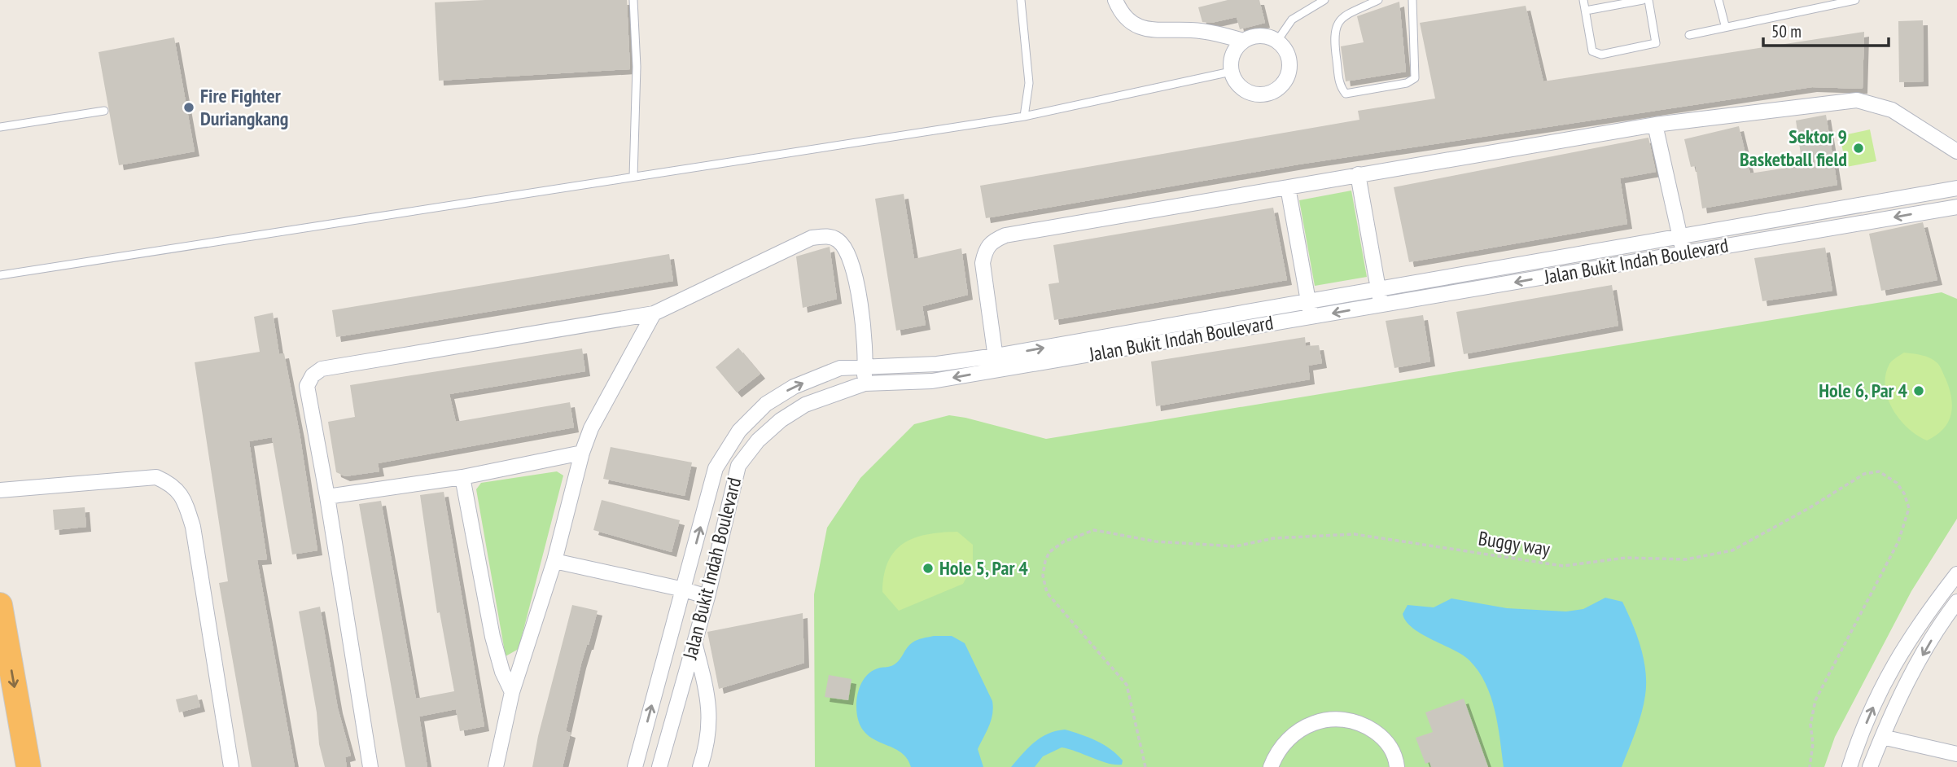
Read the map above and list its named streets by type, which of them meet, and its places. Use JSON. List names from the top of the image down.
{
  "streets": {
    "street": ["Jalan Bukit Indah Boulevard"],
    "path": ["Buggy way"]
  },
  "places": [
    "Fire Fighter Duriangkang",
    "Sektor 9 Basketball field",
    "Hole 6, Par 4",
    "Hole 5, Par 4"
  ],
  "scale_bar": "50 m"
}
